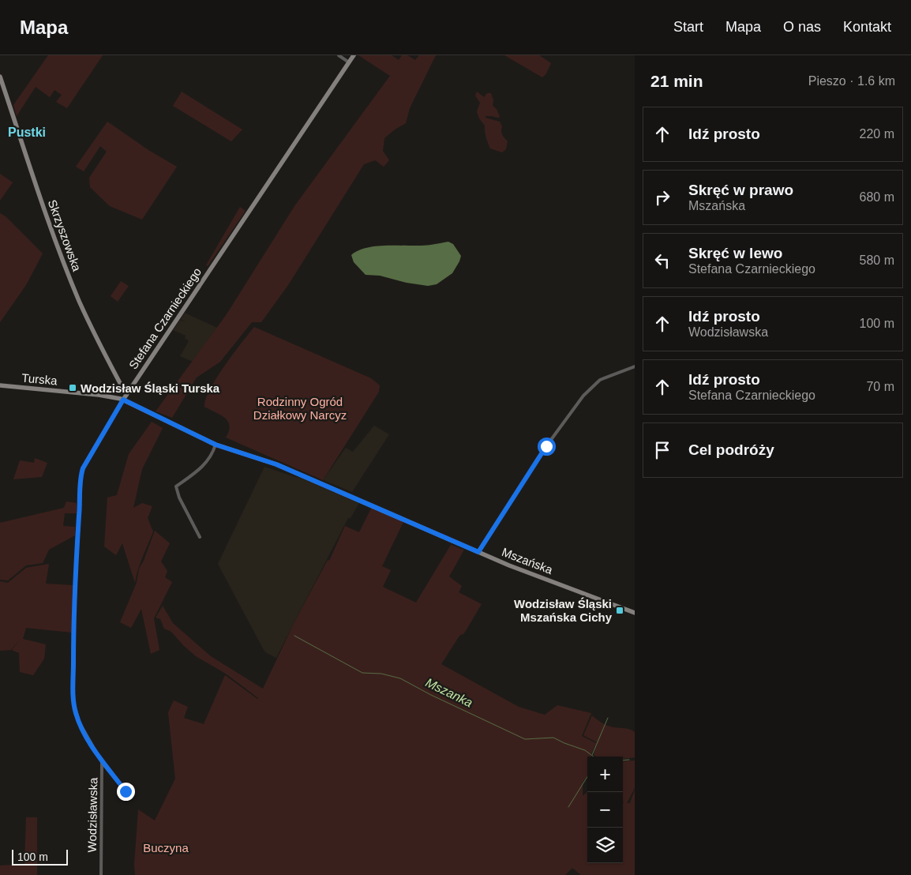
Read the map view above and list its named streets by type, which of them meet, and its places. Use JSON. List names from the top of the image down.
{
  "streets": {
    "street": [
      "Skrzyszowska",
      "Stefana Czarnieckiego",
      "Turska",
      "Mszańska",
      "Wodzisławska"
    ]
  },
  "crossings": [
    ["Skrzyszowska", "Stefana Czarnieckiego"],
    ["Stefana Czarnieckiego", "Turska"],
    ["Stefana Czarnieckiego", "Wodzisławska"],
    ["Turska", "Mszańska"]
  ],
  "districts": ["Pustki"],
  "water": ["Mszanka"],
  "parks": ["Rodzinny Ogród Działkowy Narcyz", "Buczyna"],
  "places": {
    "transit": ["Wodzisław Śląski Turska", "Wodzisław Śląski Mszańska Cichy"]
  },
  "scale_bar": "100 m",
  "page": {
    "header": "Mapa",
    "nav": [
      "Start",
      "Mapa",
      "O nas",
      "Kontakt"
    ],
    "heading": ["21 min", "Pieszo · 1.6 km"],
    "list": [
      ["Idź prosto", "220 m"],
      ["Skręć w prawo", "Mszańska", "680 m"],
      ["Skręć w lewo", "Stefana Czarnieckiego", "580 m"],
      ["Idź prosto", "Wodzisławska", "100 m"],
      ["Idź prosto", "Stefana Czarnieckiego", "70 m"],
      "Cel podróży"
    ],
    "map_buttons": ["+", "−"],
    "scale": "100 m"
  }
}
